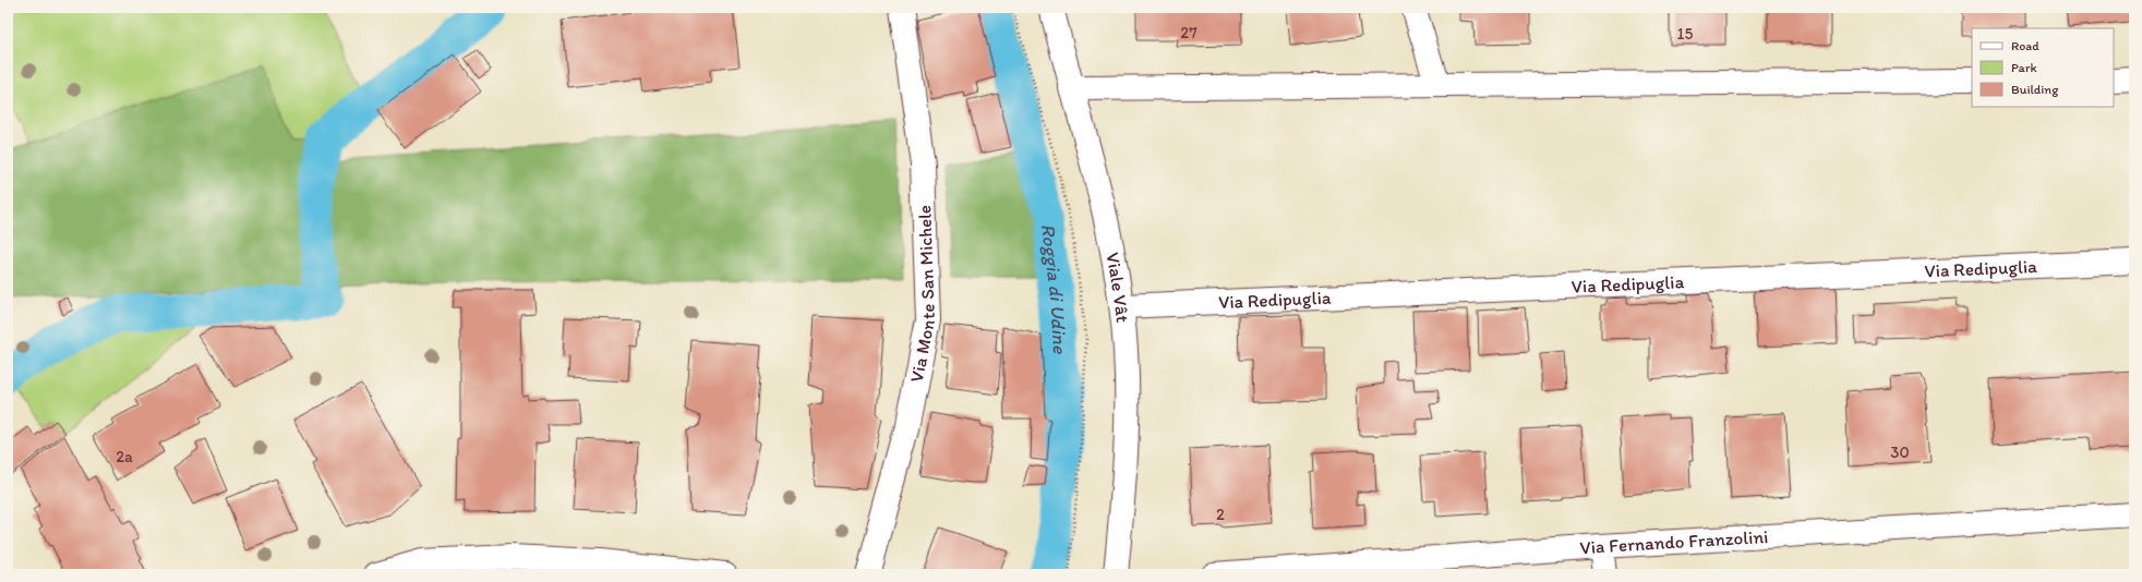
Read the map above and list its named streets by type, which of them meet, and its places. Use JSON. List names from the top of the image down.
{
  "streets": {
    "street": [
      "Via Redipuglia",
      "Viale Vât",
      "Via Monte San Michele",
      "Via Fernando Franzolini"
    ]
  },
  "crossings": [
    ["Via Redipuglia", "Viale Vât"]
  ],
  "water": ["Roggia di Udine"],
  "house_numbers": [
    "27",
    "15",
    "30",
    "2a",
    "2"
  ],
  "legend": ["Road", "Park", "Building"]
}
